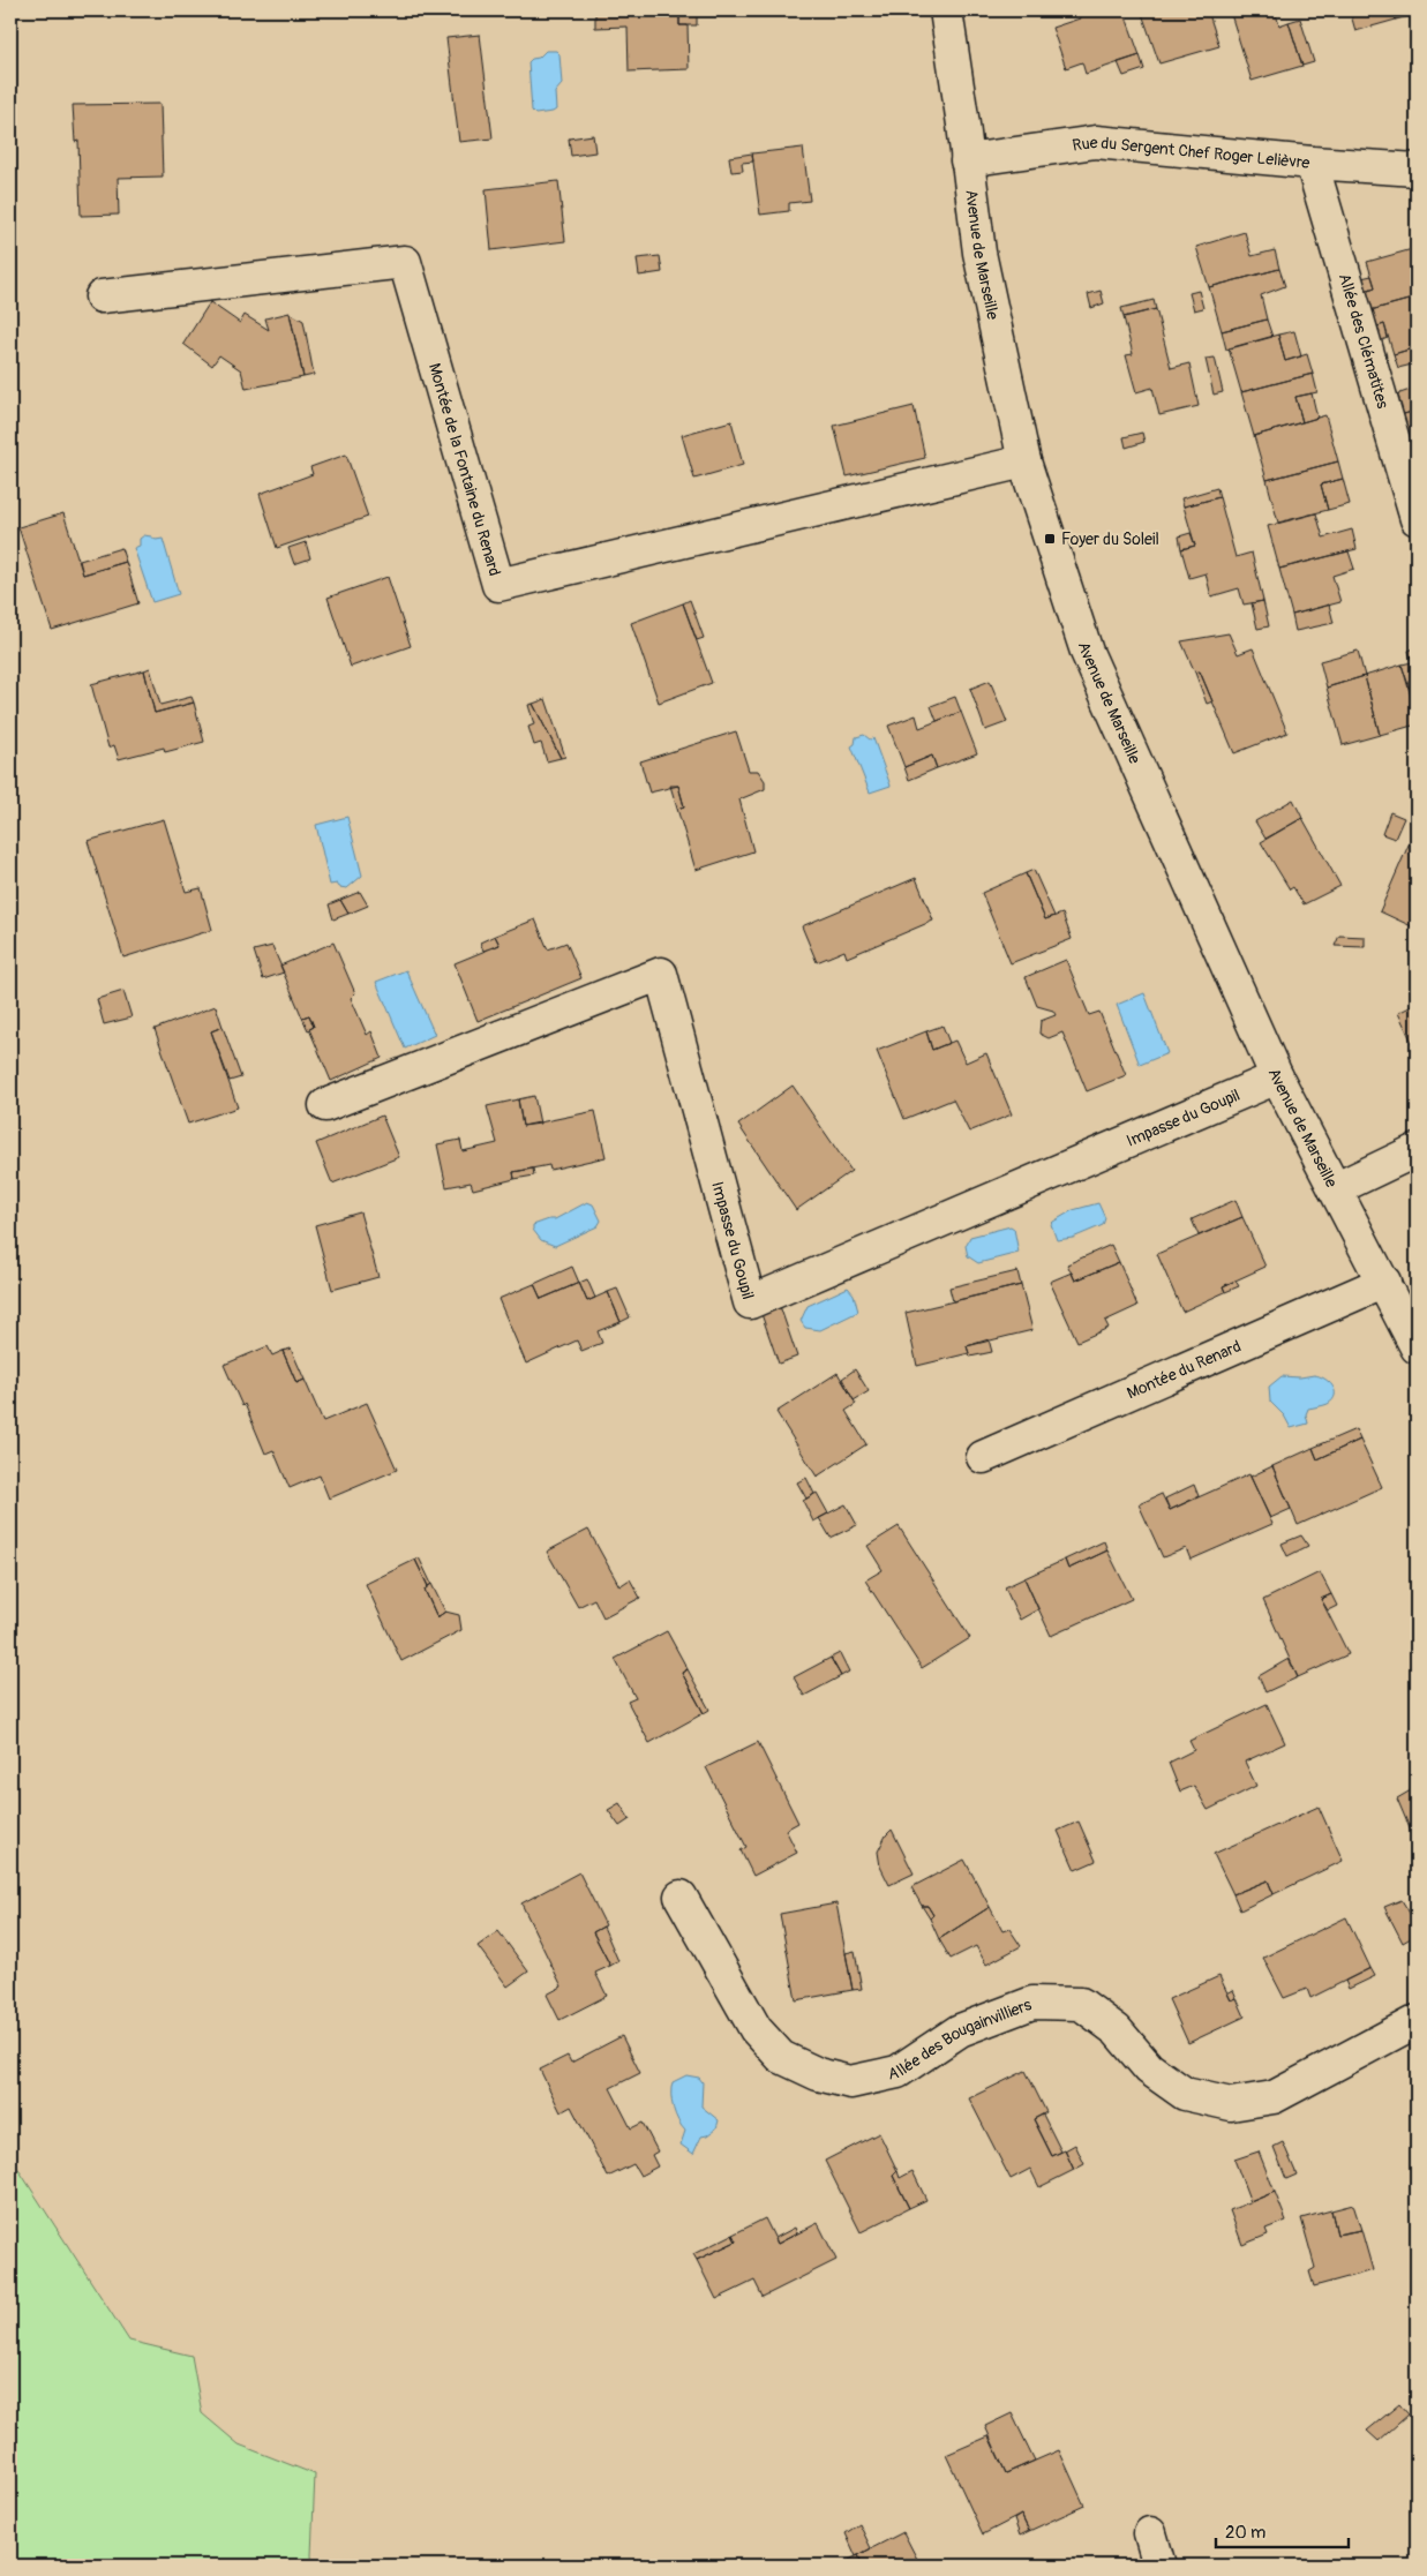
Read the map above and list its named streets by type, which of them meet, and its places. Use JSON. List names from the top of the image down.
{
  "streets": {
    "street": [
      "Rue du Sergent Chef Roger Lelièvre",
      "Avenue de Marseille",
      "Allée des Clématites",
      "Montée de la Fontaine du Renard",
      "Impasse du Goupil",
      "Montée du Renard",
      "Allée des Bougainvilliers"
    ]
  },
  "crossings": [
    ["Rue du Sergent Chef Roger Lelièvre", "Avenue de Marseille"],
    ["Rue du Sergent Chef Roger Lelièvre", "Allée des Clématites"],
    ["Avenue de Marseille", "Montée de la Fontaine du Renard"],
    ["Avenue de Marseille", "Impasse du Goupil"],
    ["Avenue de Marseille", "Montée du Renard"]
  ],
  "places": {
    "transit": ["Foyer du Soleil"]
  },
  "scale_bar": "20 m"
}
